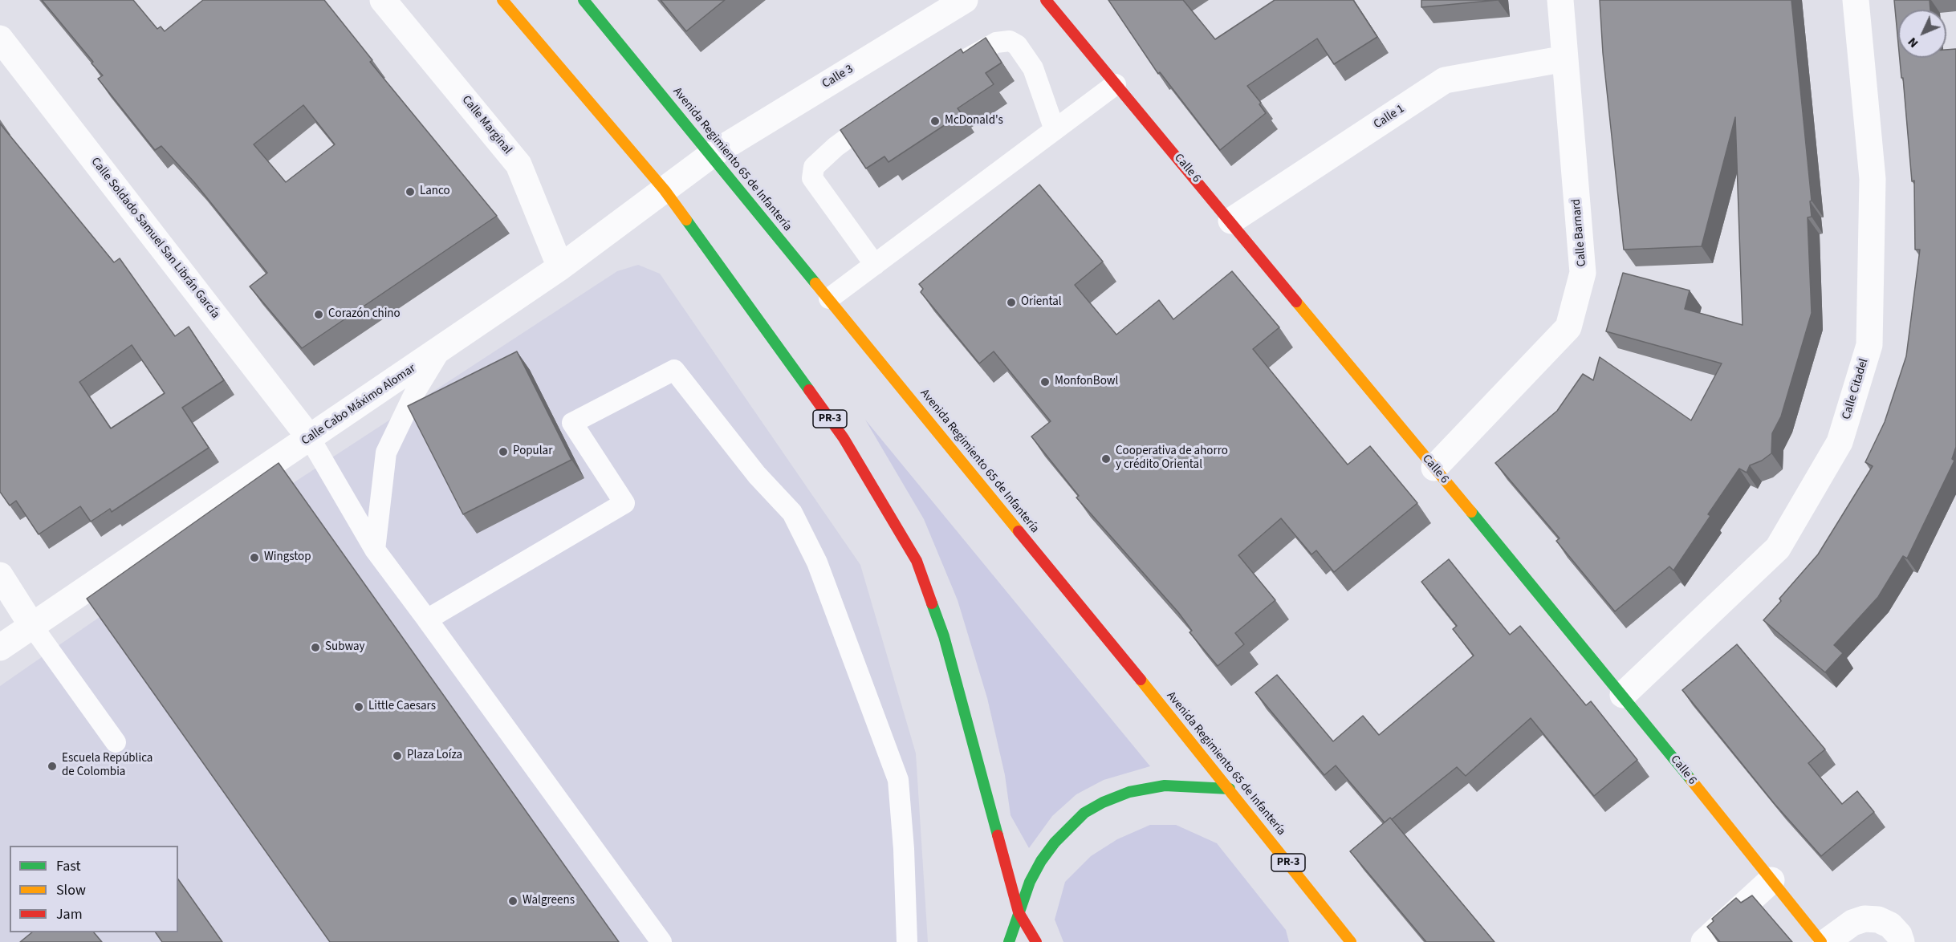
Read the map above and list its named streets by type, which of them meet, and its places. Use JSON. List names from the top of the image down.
{
  "streets": {
    "main road": ["Avenida Regimiento 65 de Infantería", "Calle 6", "PR-3"],
    "street": [
      "Calle 3",
      "Calle 1",
      "Calle Marginal",
      "Calle Barnard",
      "Calle Soldado Samuel San Librán García",
      "Calle Citadel",
      "Calle Cabo Máximo Alomar"
    ]
  },
  "crossings": [
    ["Calle 3", "Avenida Regimiento 65 de Infantería"],
    ["Calle 3", "Calle Cabo Máximo Alomar"],
    ["Calle 1", "Calle 6"],
    ["Calle 1", "Calle Barnard"],
    ["Calle Marginal", "Calle Cabo Máximo Alomar"],
    ["Avenida Regimiento 65 de Infantería", "Calle Cabo Máximo Alomar"],
    ["Calle 6", "Calle Barnard"],
    ["Calle 6", "Calle Citadel"],
    ["Calle Soldado Samuel San Librán García", "Calle Cabo Máximo Alomar"],
    ["Calle Cabo Máximo Alomar", "PR-3"]
  ],
  "places": [
    "McDonald's",
    "Lanco",
    "Oriental",
    "Corazón chino",
    "MonfonBowl",
    "Popular",
    "Cooperativa de ahorro y crédito Oriental",
    "Wingstop",
    "Subway",
    "Little Caesars",
    "Plaza Loíza",
    "Escuela República de Colombia",
    "Walgreens"
  ],
  "legend": ["Fast", "Slow", "Jam"],
  "north": "bottom left"
}
